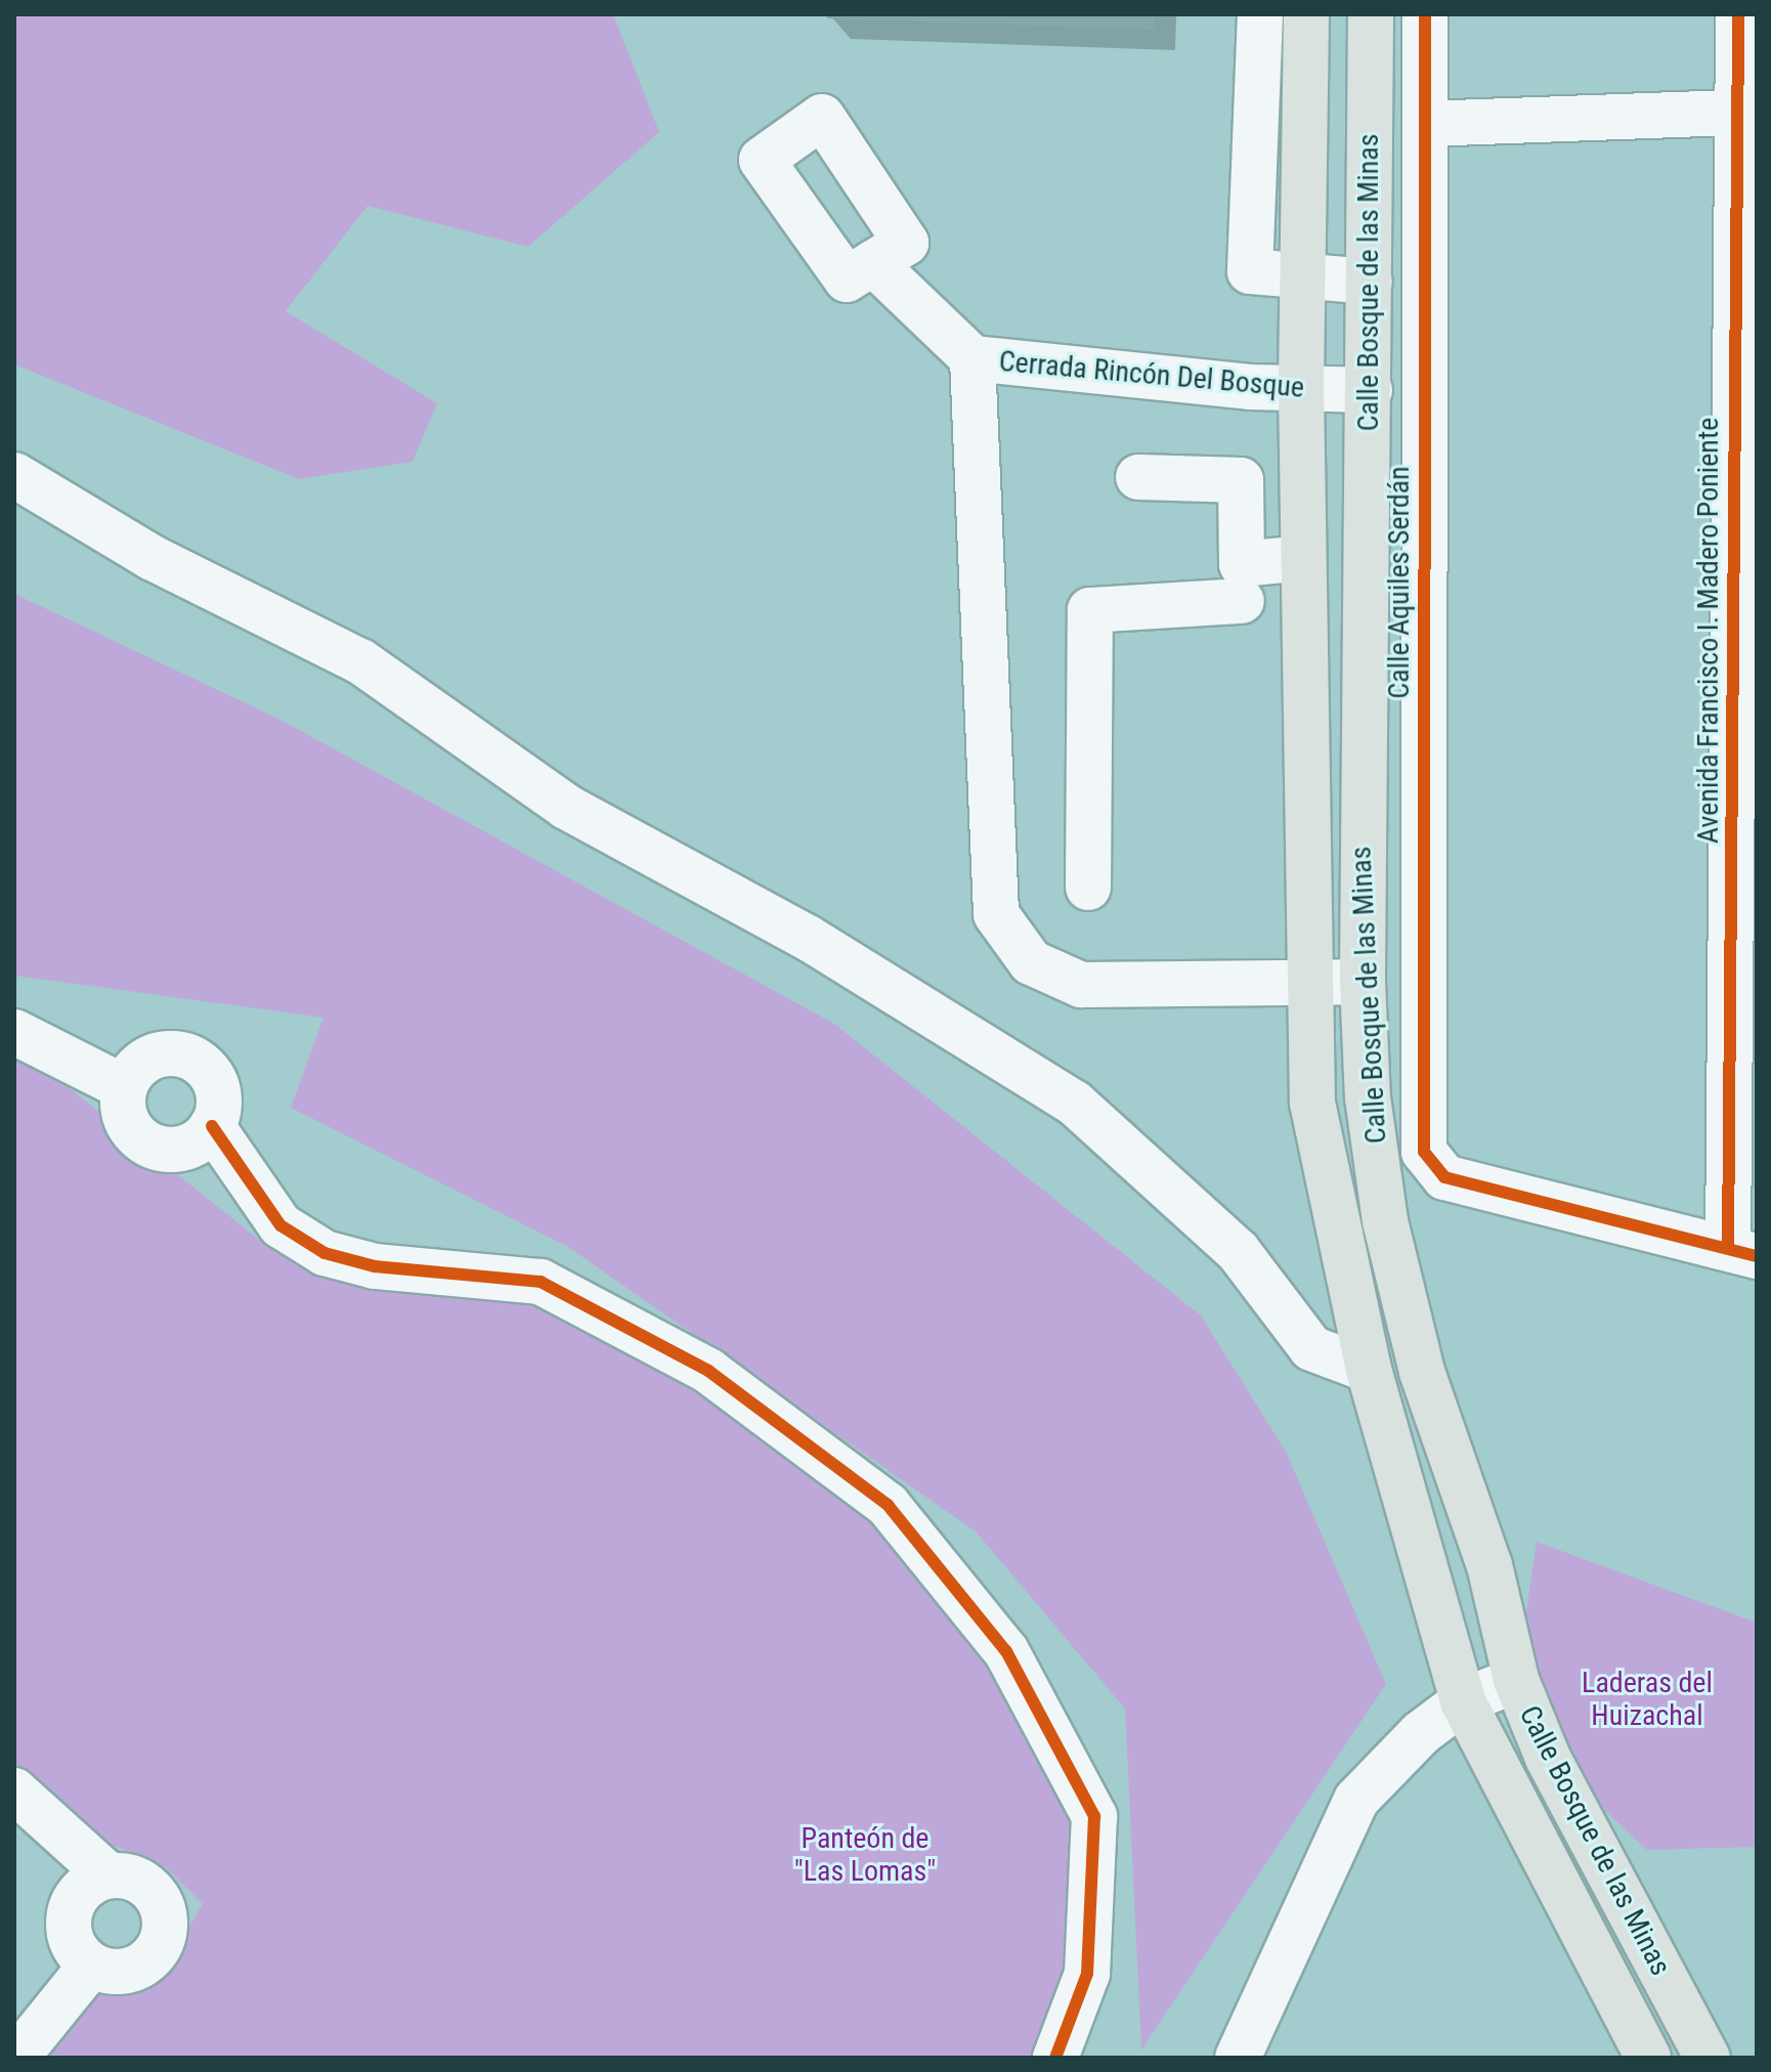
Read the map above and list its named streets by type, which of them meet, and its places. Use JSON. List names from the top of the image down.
{
  "streets": {
    "main road": ["Calle Bosque de las Minas"],
    "street": ["Cerrada Rincón Del Bosque", "Calle Aquiles Serdán", "Avenida Francisco I. Madero Poniente"]
  },
  "crossings": [
    ["Calle Bosque de las Minas", "Cerrada Rincón Del Bosque"],
    ["Calle Aquiles Serdán", "Avenida Francisco I. Madero Poniente"]
  ],
  "parks": ["Laderas del Huizachal", "Panteón de \"Las Lomas\""]
}
